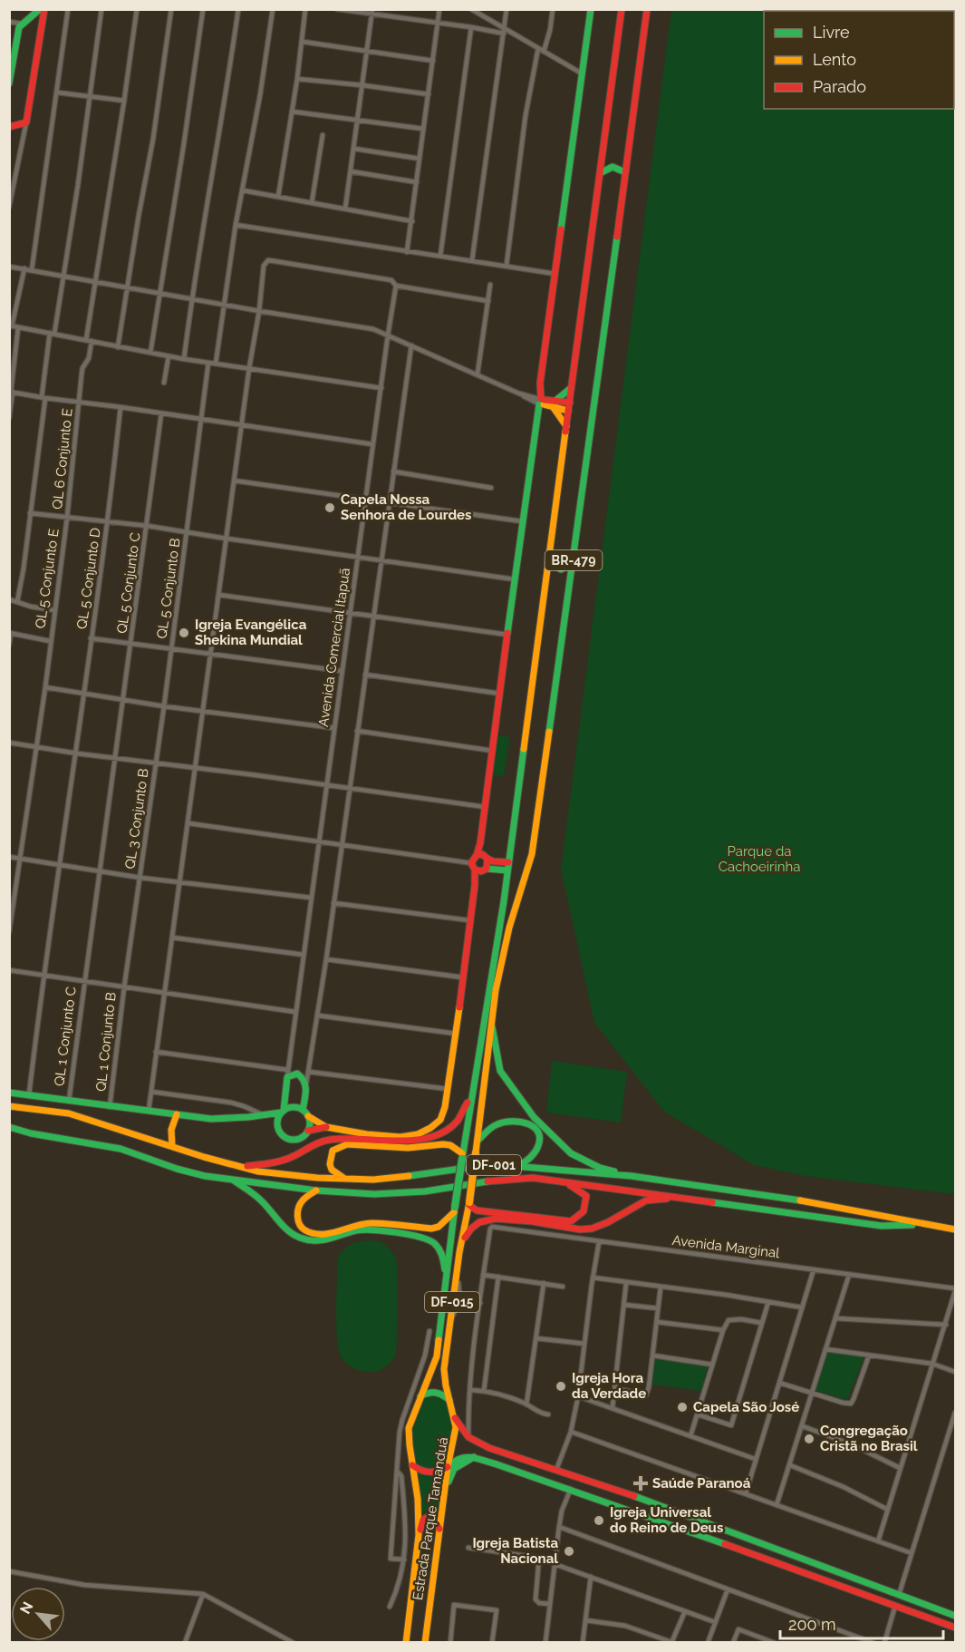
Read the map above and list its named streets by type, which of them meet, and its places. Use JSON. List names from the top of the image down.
{
  "streets": {
    "main road": [
      "BR-479",
      "DF-001",
      "DF-015",
      "Estrada Parque Tamanduá"
    ],
    "street": [
      "QL 6 Conjunto E",
      "QL 5 Conjunto E",
      "QL 5 Conjunto D",
      "QL 5 Conjunto C",
      "QL 5 Conjunto B",
      "Avenida Comercial Itapuã",
      "QL 3 Conjunto B",
      "QL 1 Conjunto C",
      "QL 1 Conjunto B",
      "Avenida Marginal"
    ]
  },
  "crossings": [
    ["QL 6 Conjunto E", "QL 5 Conjunto E"],
    ["BR-479", "Estrada Parque Tamanduá"],
    ["QL 5 Conjunto D", "QL 1 Conjunto C"],
    ["QL 5 Conjunto C", "QL 1 Conjunto C"],
    ["QL 5 Conjunto C", "QL 1 Conjunto B"],
    ["QL 5 Conjunto B", "QL 3 Conjunto B"],
    ["QL 3 Conjunto B", "QL 1 Conjunto B"],
    ["QL 1 Conjunto C", "QL 1 Conjunto B"]
  ],
  "parks": ["Parque da Cachoeirinha"],
  "places": {
    "other": [
      "Capela Nossa Senhora de Lourdes",
      "Igreja Evangélica Shekina Mundial",
      "Igreja Hora da Verdade",
      "Capela São José",
      "Congregação Cristã no Brasil",
      "Igreja Universal do Reino de Deus",
      "Igreja Batista Nacional"
    ],
    "health": ["Saúde Paranoá"]
  },
  "legend": ["Livre", "Lento", "Parado"],
  "scale_bar": "200 m",
  "north": "top left"
}
